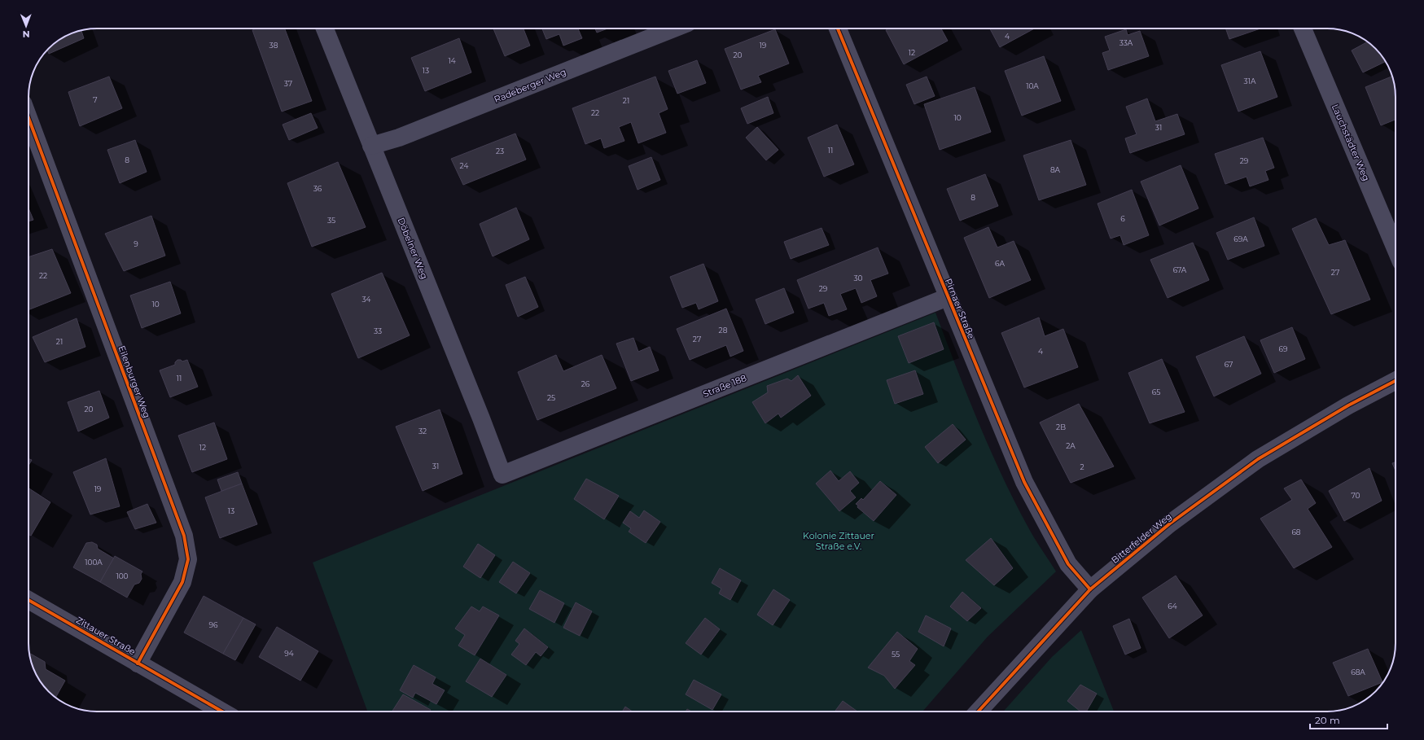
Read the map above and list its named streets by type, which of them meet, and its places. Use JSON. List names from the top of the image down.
{
  "streets": {
    "street": [
      "Radeberger Weg",
      "Lauchstädter Weg",
      "Döbelner Weg",
      "Pirnaer Straße",
      "Eilenburger Weg",
      "Straße 188",
      "Bitterfelder Weg",
      "Zittauer Straße"
    ]
  },
  "crossings": [
    ["Radeberger Weg", "Döbelner Weg"],
    ["Döbelner Weg", "Straße 188"],
    ["Pirnaer Straße", "Straße 188"],
    ["Pirnaer Straße", "Bitterfelder Weg"],
    ["Eilenburger Weg", "Zittauer Straße"]
  ],
  "parks": ["Kolonie Zittauer Straße e.V."],
  "house_numbers": [
    "4",
    "33A",
    "38",
    "19",
    "12",
    "20",
    "14",
    "13",
    "31A",
    "37",
    "10A",
    "7",
    "21",
    "22",
    "10",
    "31",
    "11",
    "23",
    "8",
    "29",
    "24",
    "8A",
    "36",
    "8",
    "6",
    "35",
    "69A",
    "9",
    "6A",
    "67A",
    "27",
    "22",
    "30",
    "29",
    "34",
    "10",
    "28",
    "33",
    "27",
    "21",
    "69",
    "4",
    "67",
    "11",
    "26",
    "65",
    "25",
    "20",
    "2B",
    "32",
    "2A",
    "12",
    "31",
    "2",
    "19",
    "70",
    "13",
    "68",
    "100A",
    "100",
    "64",
    "96",
    "94",
    "55",
    "68A"
  ],
  "scale_bar": "20 m",
  "north": "bottom"
}
